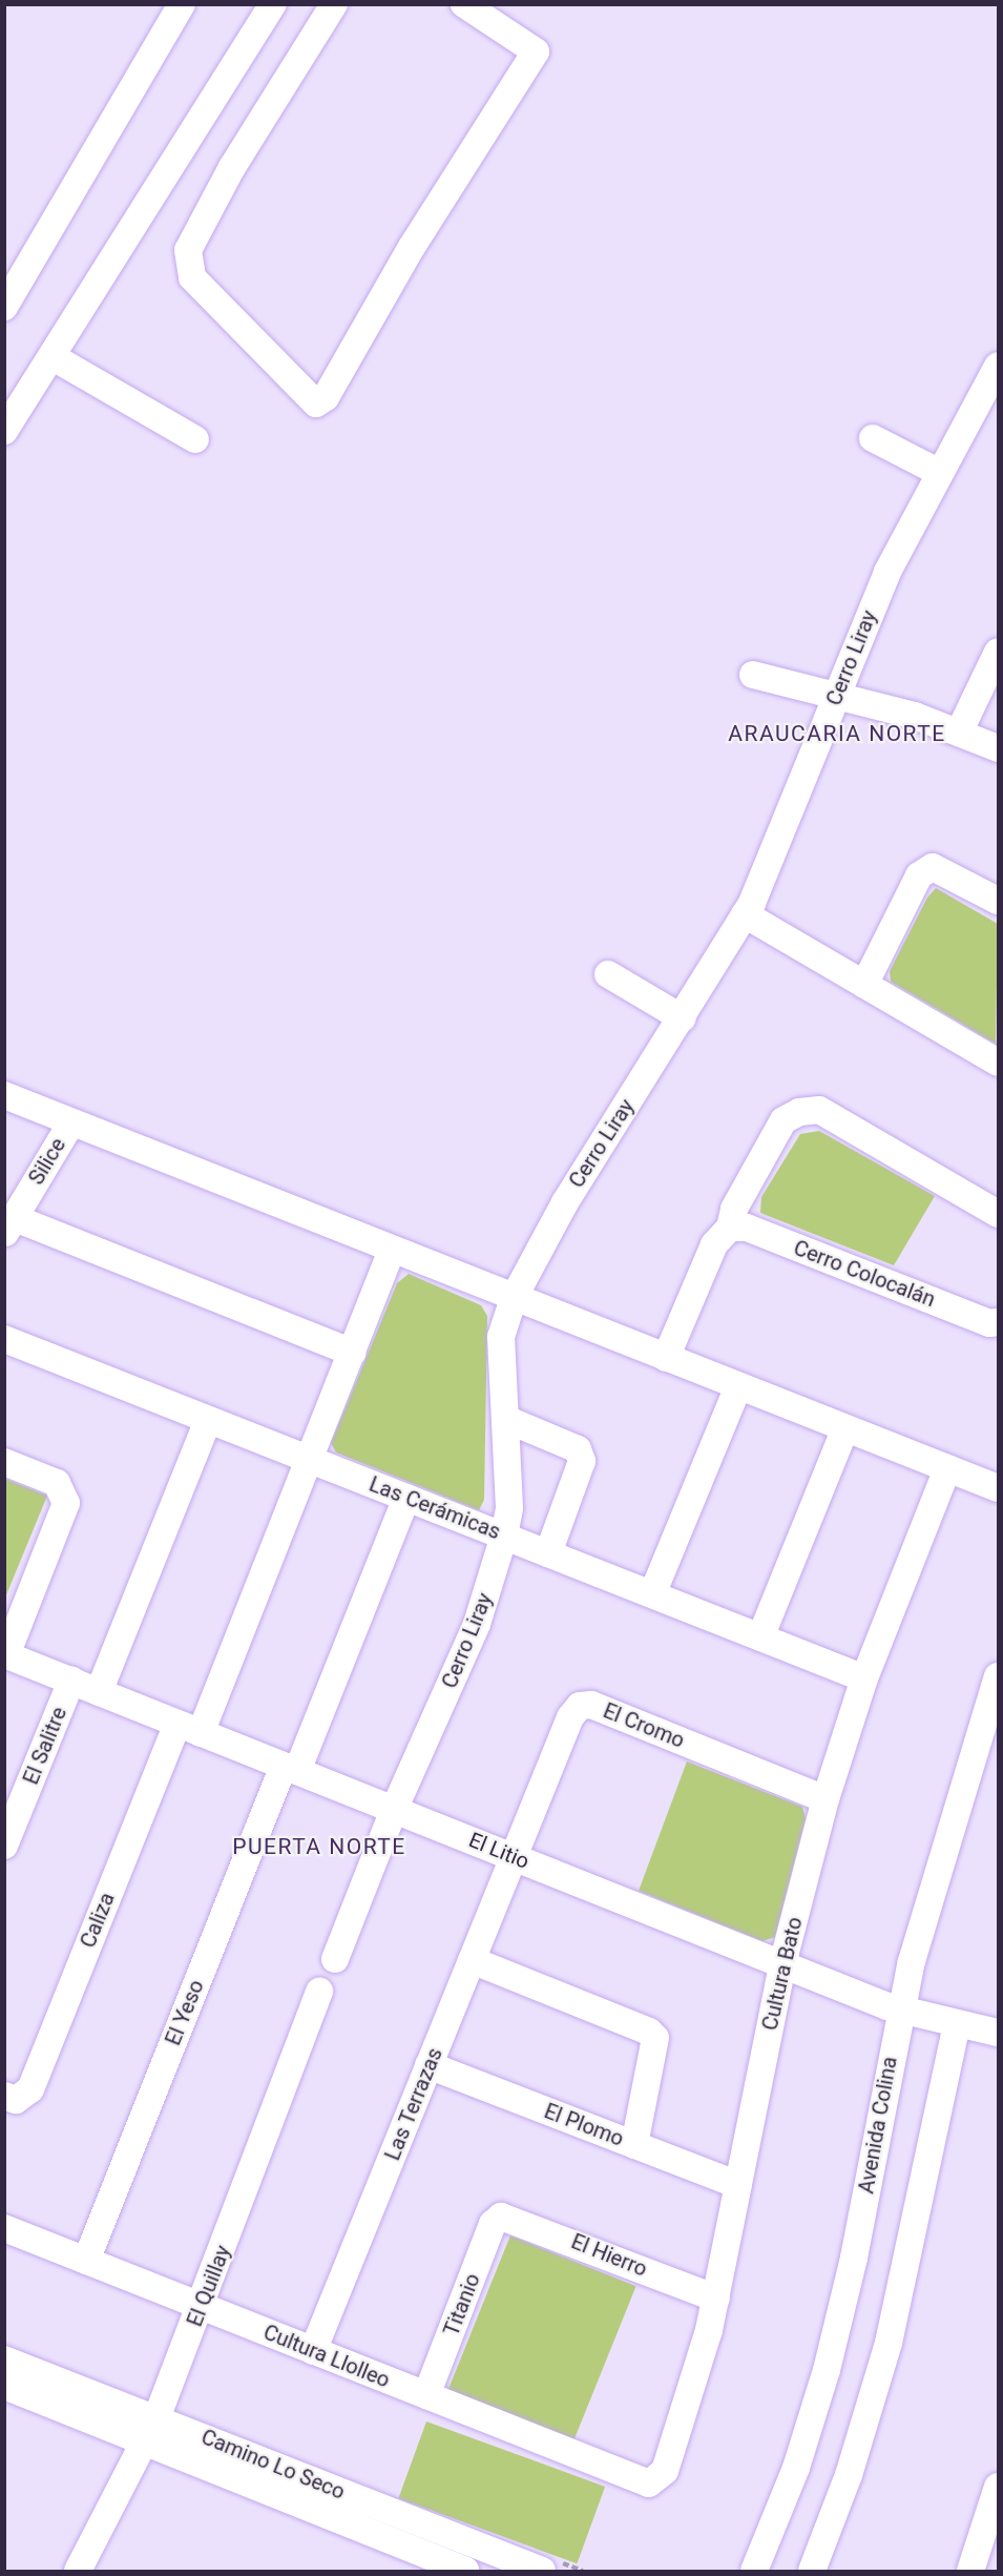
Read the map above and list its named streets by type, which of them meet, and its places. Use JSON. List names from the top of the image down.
{
  "streets": {
    "street": [
      "Cerro Liray",
      "Silice",
      "Cerro Colocalán",
      "Las Cerámicas",
      "El Cromo",
      "El Salitre",
      "El Litio",
      "Caliza",
      "Cultura Bato",
      "El Yeso",
      "Las Terrazas",
      "El Plomo",
      "Avenida Colina",
      "El Hierro",
      "El Quillay",
      "Titanio",
      "Cultura Llolleo",
      "Camino Lo Seco"
    ]
  },
  "crossings": [
    ["Cerro Liray", "Las Cerámicas"],
    ["Cerro Liray", "El Litio"],
    ["Las Cerámicas", "Cultura Bato"],
    ["Las Cerámicas", "El Yeso"],
    ["El Cromo", "El Litio"],
    ["El Cromo", "Cultura Bato"],
    ["El Cromo", "Las Terrazas"],
    ["El Salitre", "El Litio"],
    ["El Litio", "Caliza"],
    ["El Litio", "Cultura Bato"],
    ["El Litio", "El Yeso"],
    ["El Litio", "Las Terrazas"],
    ["El Litio", "Avenida Colina"],
    ["Cultura Bato", "El Plomo"],
    ["Cultura Bato", "El Hierro"],
    ["Cultura Bato", "Cultura Llolleo"],
    ["El Yeso", "Cultura Llolleo"],
    ["Las Terrazas", "El Plomo"],
    ["Las Terrazas", "Cultura Llolleo"],
    ["El Hierro", "Titanio"],
    ["El Quillay", "Cultura Llolleo"],
    ["El Quillay", "Camino Lo Seco"],
    ["Titanio", "Cultura Llolleo"]
  ],
  "districts": ["ARAUCARIA NORTE", "PUERTA NORTE"]
}
